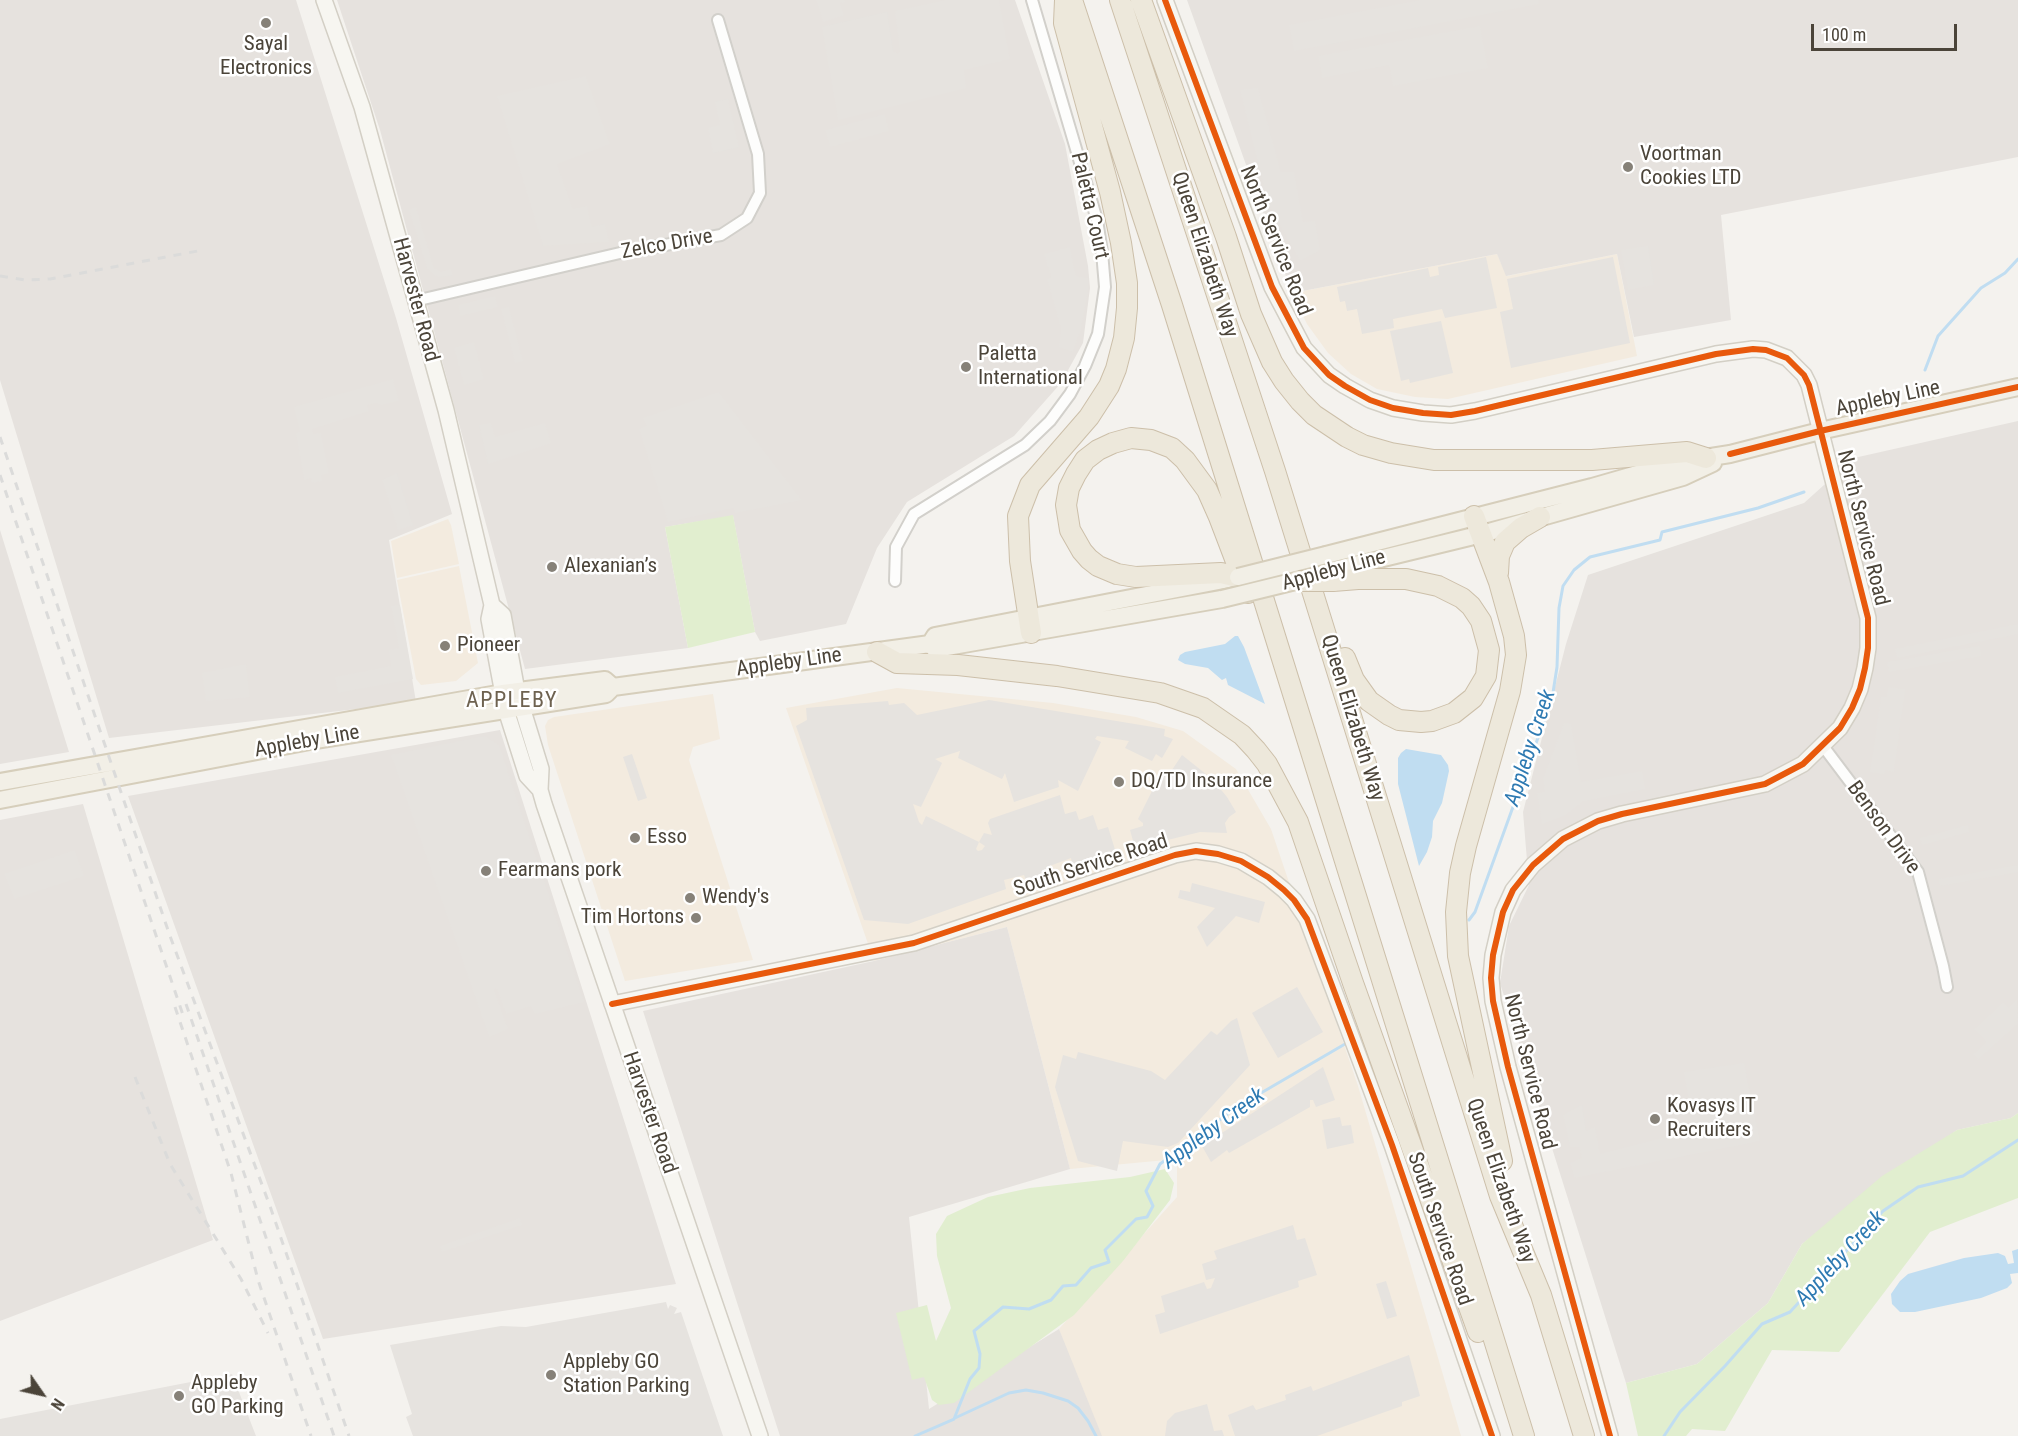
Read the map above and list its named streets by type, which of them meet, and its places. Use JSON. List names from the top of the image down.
{
  "streets": {
    "highway": ["Queen Elizabeth Way"],
    "main road": ["Appleby Line"],
    "street": [
      "Paletta Court",
      "North Service Road",
      "Zelco Drive",
      "Harvester Road",
      "Benson Drive",
      "South Service Road"
    ]
  },
  "crossings": [
    ["North Service Road", "Appleby Line"],
    ["North Service Road", "Benson Drive"],
    ["Zelco Drive", "Harvester Road"],
    ["Harvester Road", "Appleby Line"],
    ["Harvester Road", "South Service Road"]
  ],
  "districts": ["APPLEBY"],
  "water": ["Appleby Creek"],
  "places": [
    "Sayal Electronics",
    "Voortman Cookies LTD",
    "Paletta International",
    "Alexanian’s",
    "Pioneer",
    "DQ/TD Insurance",
    "Esso",
    "Fearmans pork",
    "Wendy's",
    "Tim Hortons",
    "Kovasys IT Recruiters",
    "Appleby GO Station Parking",
    "Appleby GO Parking"
  ],
  "scale_bar": "100 m",
  "north": "bottom right"
}
